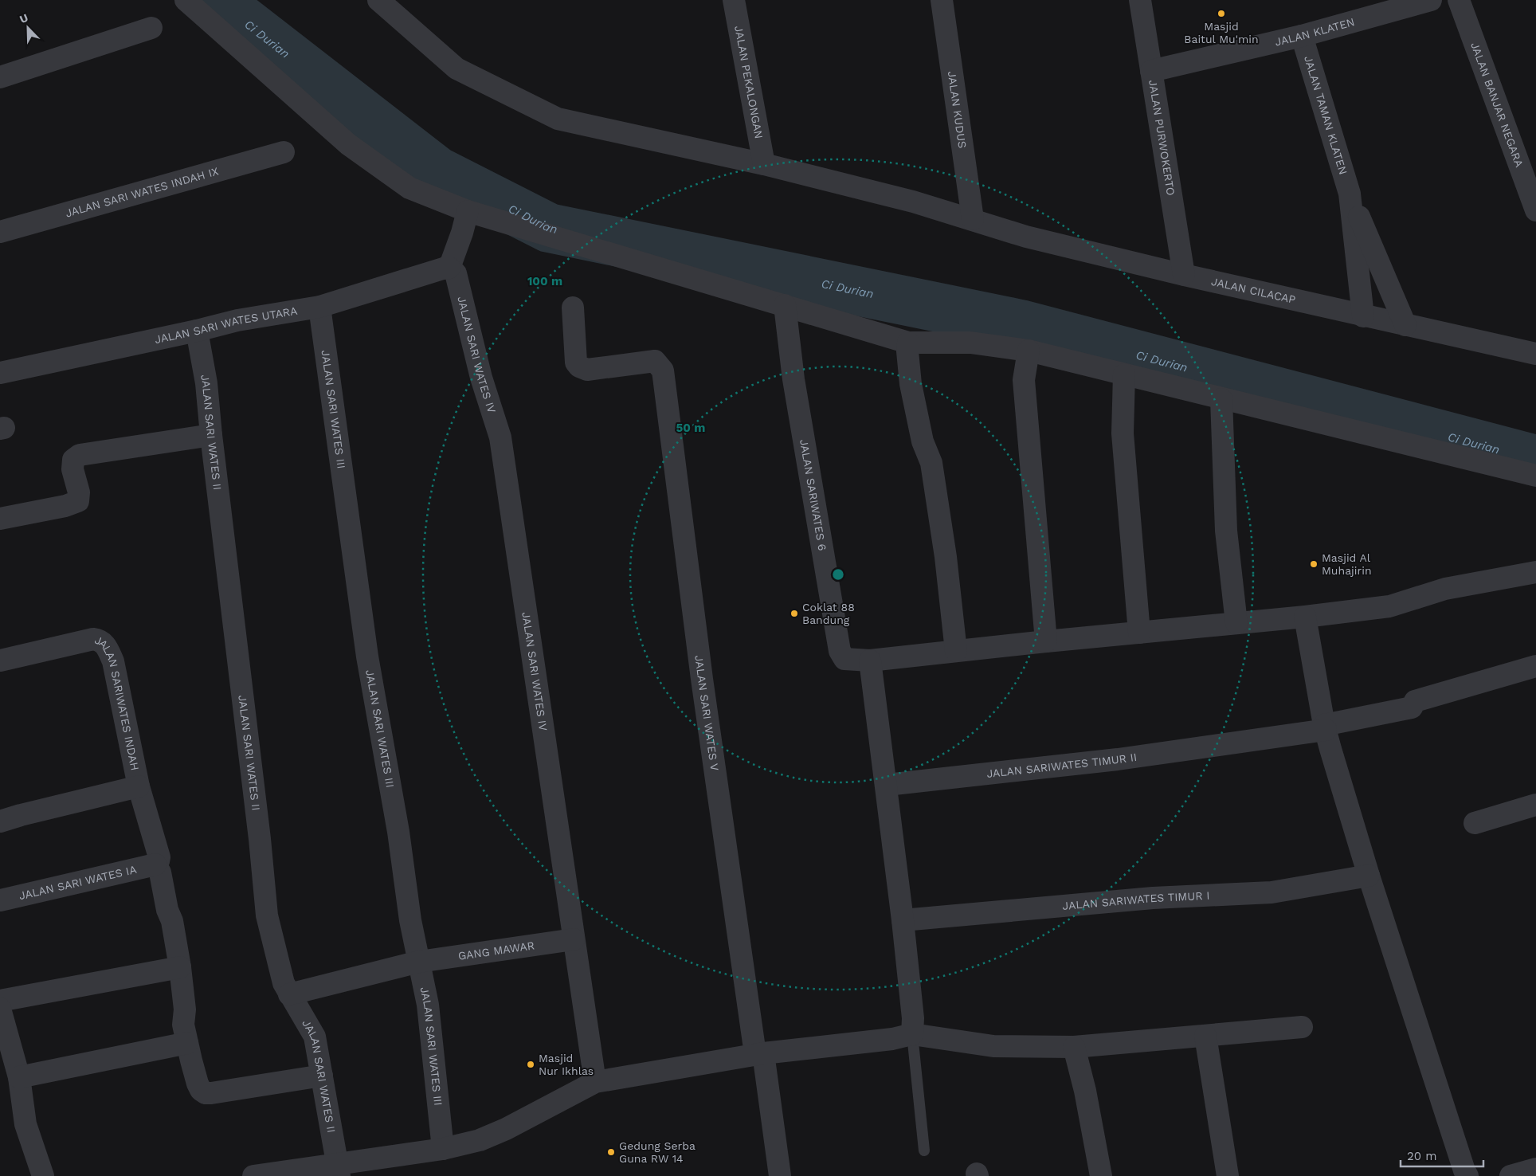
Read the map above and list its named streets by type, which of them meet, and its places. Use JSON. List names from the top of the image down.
{
  "streets": {
    "street": [
      "JALAN KLATEN",
      "JALAN PEKALONGAN",
      "JALAN BANJAR NEGARA",
      "JALAN KUDUS",
      "JALAN TAMAN KLATEN",
      "JALAN PURWOKERTO",
      "JALAN SARI WATES INDAH IX",
      "JALAN CILACAP",
      "JALAN SARI WATES UTARA",
      "JALAN SARI WATES IV",
      "JALAN SARI WATES III",
      "JALAN SARI WATES II",
      "JALAN SARIWATES 6",
      "JALAN SARIWATES INDAH",
      "JALAN SARI WATES V",
      "JALAN SARIWATES TIMUR II",
      "JALAN SARI WATES IA",
      "JALAN SARIWATES TIMUR I",
      "GANG MAWAR"
    ]
  },
  "crossings": [
    ["JALAN KLATEN", "JALAN TAMAN KLATEN"],
    ["JALAN KLATEN", "JALAN PURWOKERTO"],
    ["JALAN PEKALONGAN", "JALAN CILACAP"],
    ["JALAN KUDUS", "JALAN CILACAP"],
    ["JALAN TAMAN KLATEN", "JALAN CILACAP"],
    ["JALAN PURWOKERTO", "JALAN CILACAP"],
    ["JALAN SARI WATES UTARA", "JALAN SARI WATES IV"],
    ["JALAN SARI WATES UTARA", "JALAN SARI WATES III"],
    ["JALAN SARI WATES UTARA", "JALAN SARI WATES II"],
    ["JALAN SARI WATES IV", "GANG MAWAR"],
    ["JALAN SARI WATES III", "GANG MAWAR"],
    ["JALAN SARI WATES II", "GANG MAWAR"],
    ["JALAN SARIWATES INDAH", "JALAN SARI WATES IA"]
  ],
  "water": ["Ci Durian"],
  "places": [
    "Masjid Baitul Mu'min",
    "Masjid Al Muhajirin",
    "Coklat 88 Bandung",
    "Masjid Nur Ikhlas",
    "Gedung Serba Guna RW 14"
  ],
  "scale_bar": "20 m",
  "north": "top left",
  "rings": ["100 m", "50 m"]
}
